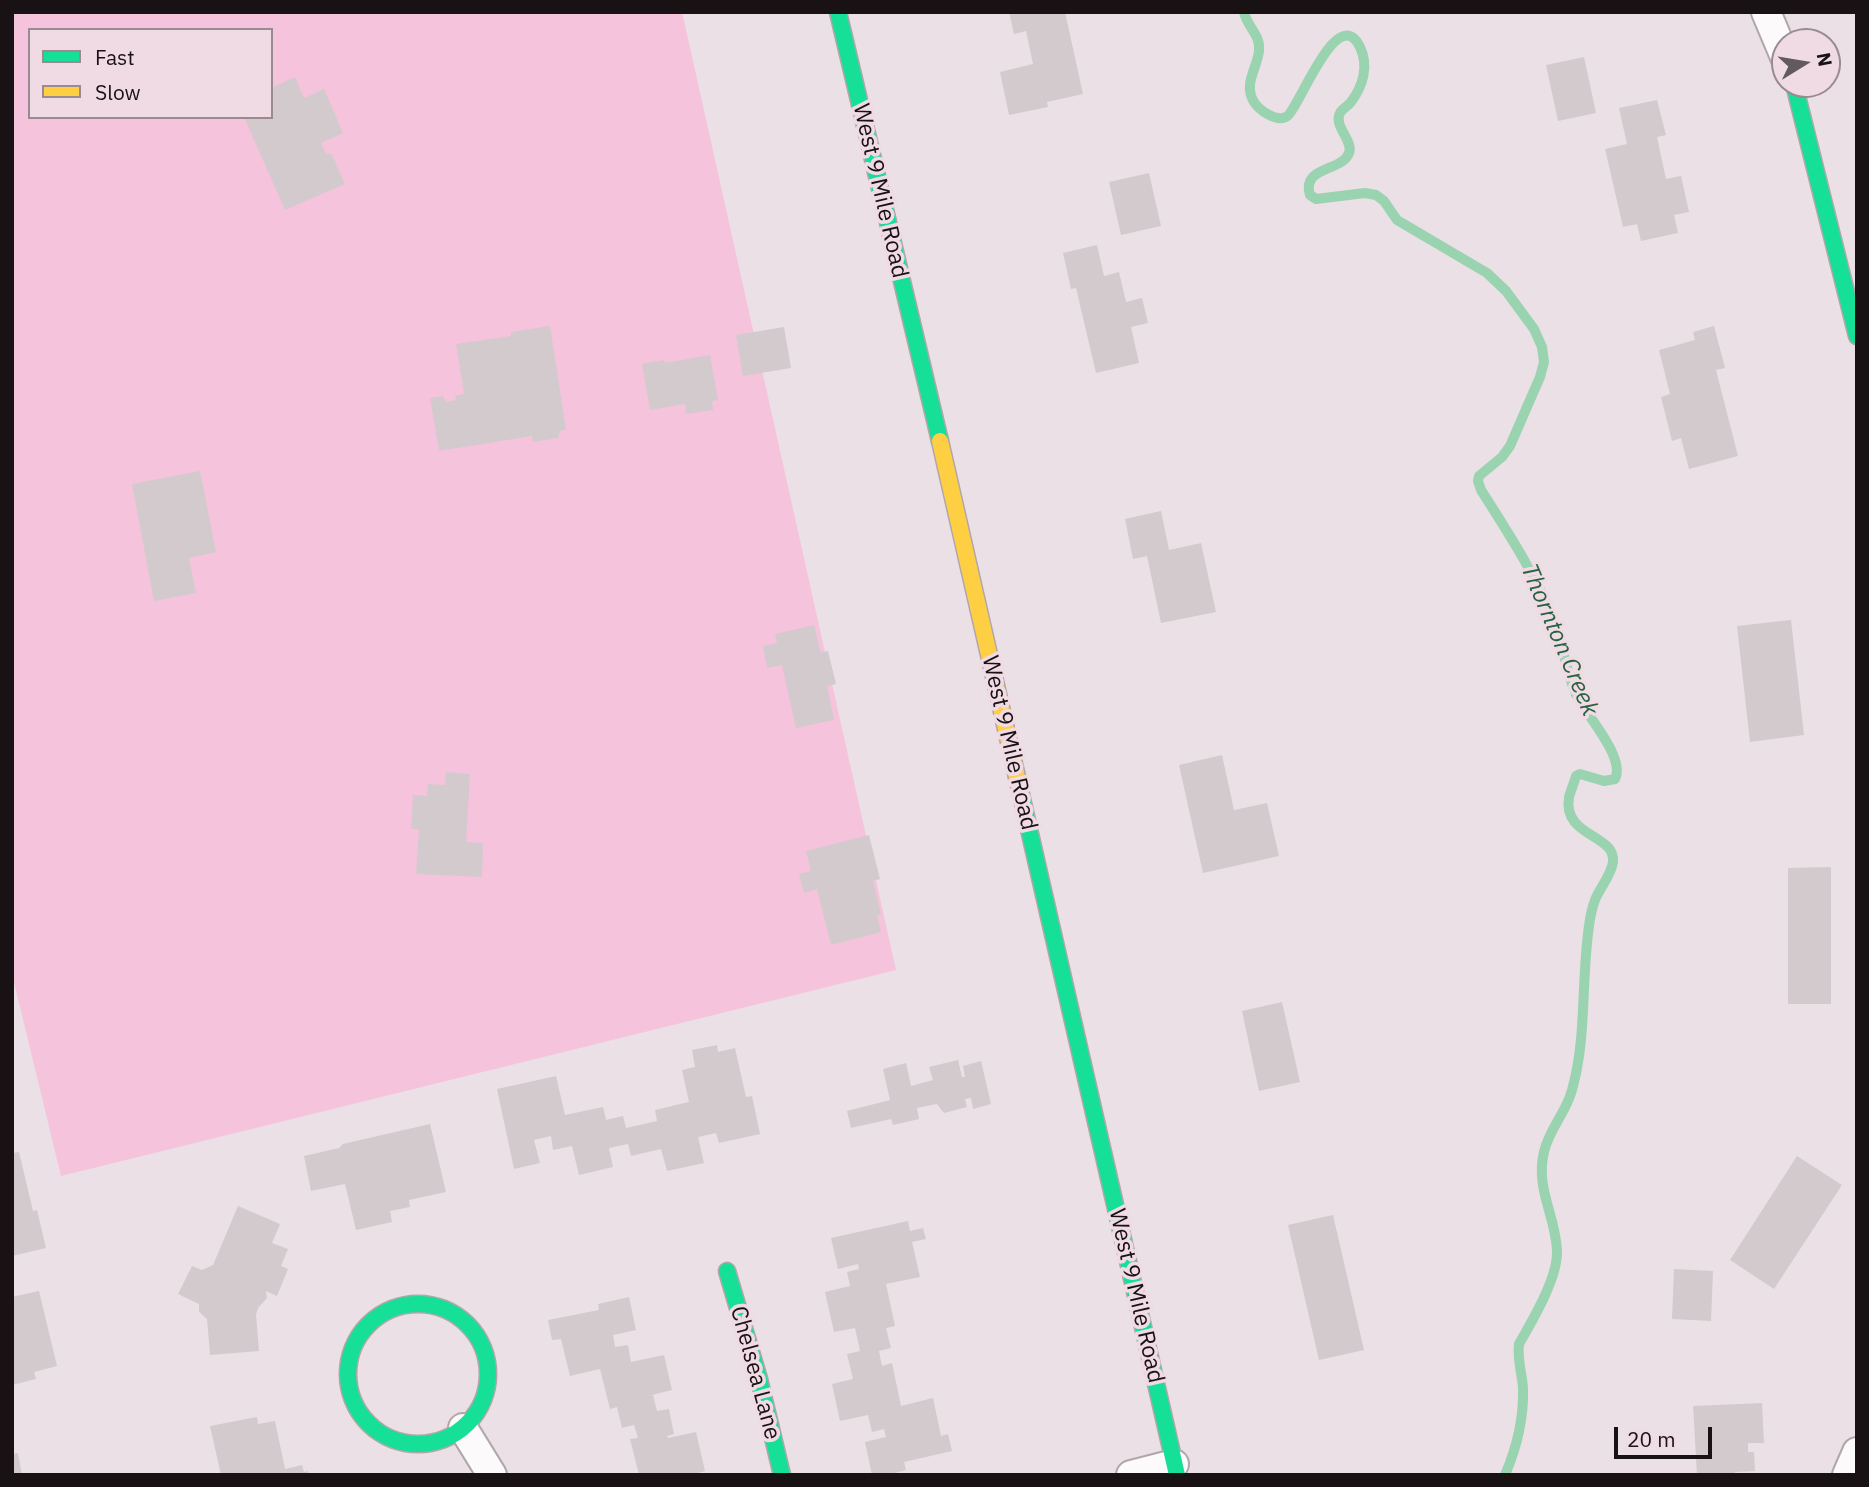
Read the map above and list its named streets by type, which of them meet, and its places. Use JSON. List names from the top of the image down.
{
  "streets": {
    "street": ["West 9 Mile Road", "Chelsea Lane"]
  },
  "water": ["Thornton Creek"],
  "legend": ["Fast", "Slow"],
  "scale_bar": "20 m",
  "north": "right"
}
